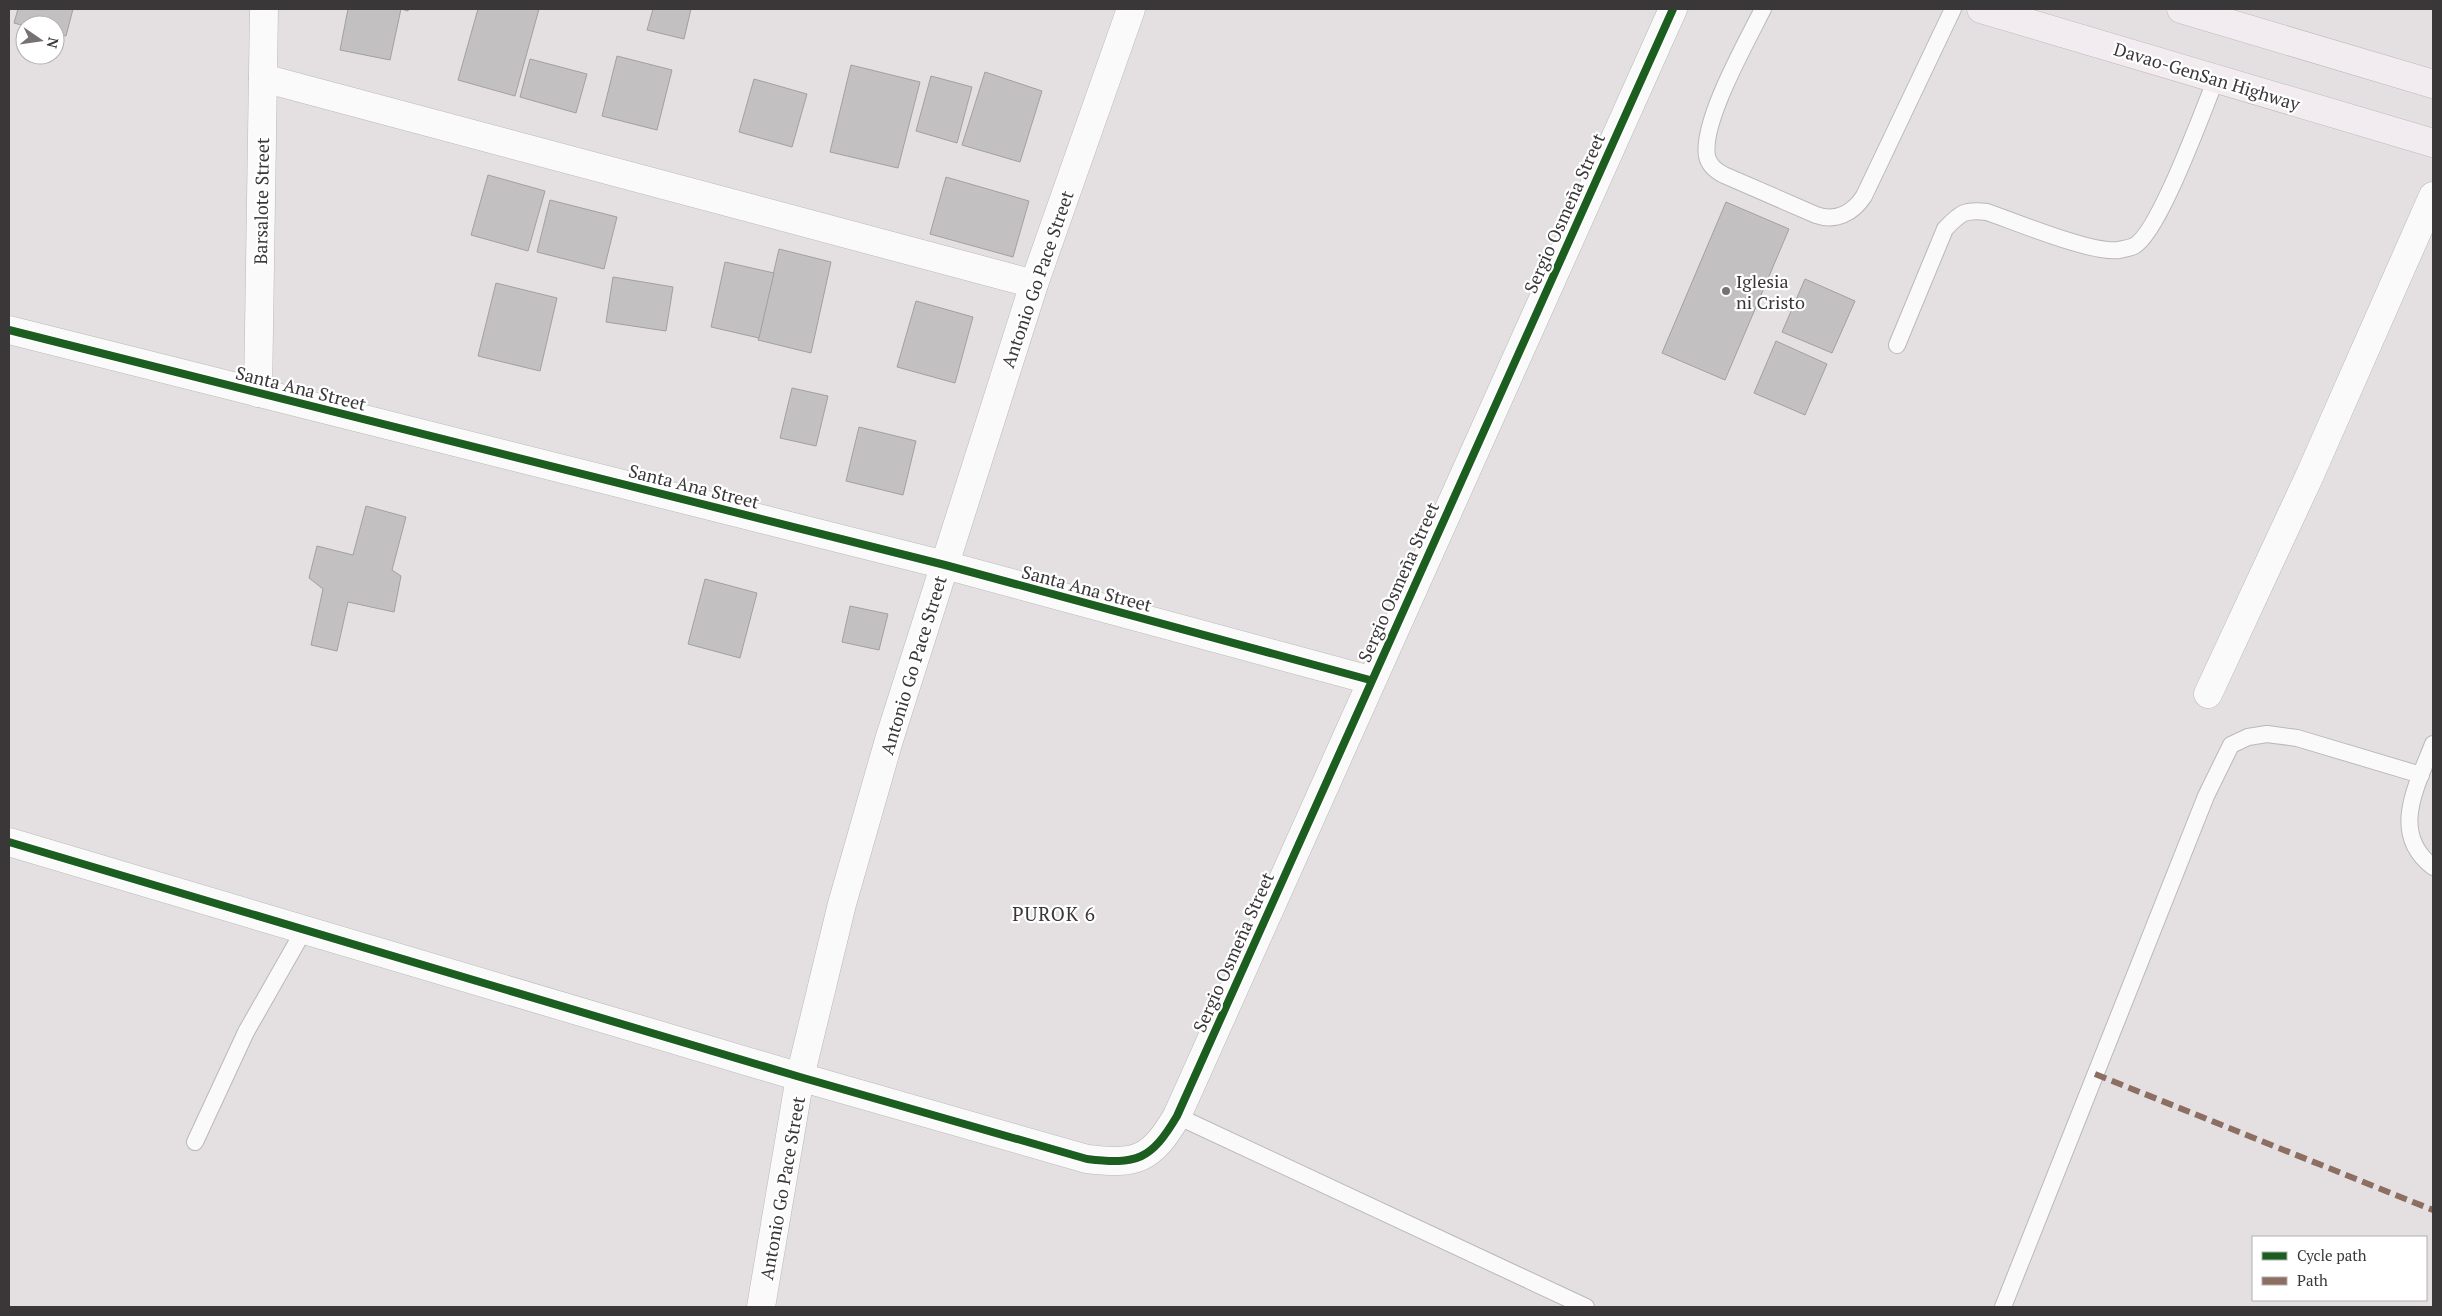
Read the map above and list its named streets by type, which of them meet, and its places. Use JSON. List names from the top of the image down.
{
  "streets": {
    "highway": ["Davao-GenSan Highway"],
    "street": [
      "Barsalote Street",
      "Sergio Osmeña Street",
      "Antonio Go Pace Street",
      "Santa Ana Street"
    ]
  },
  "crossings": [
    ["Barsalote Street", "Santa Ana Street"],
    ["Sergio Osmeña Street", "Antonio Go Pace Street"],
    ["Sergio Osmeña Street", "Santa Ana Street"],
    ["Antonio Go Pace Street", "Santa Ana Street"]
  ],
  "districts": ["PUROK 6"],
  "places": ["Iglesia ni Cristo"],
  "legend": ["Cycle path", "Path"],
  "north": "right"
}
